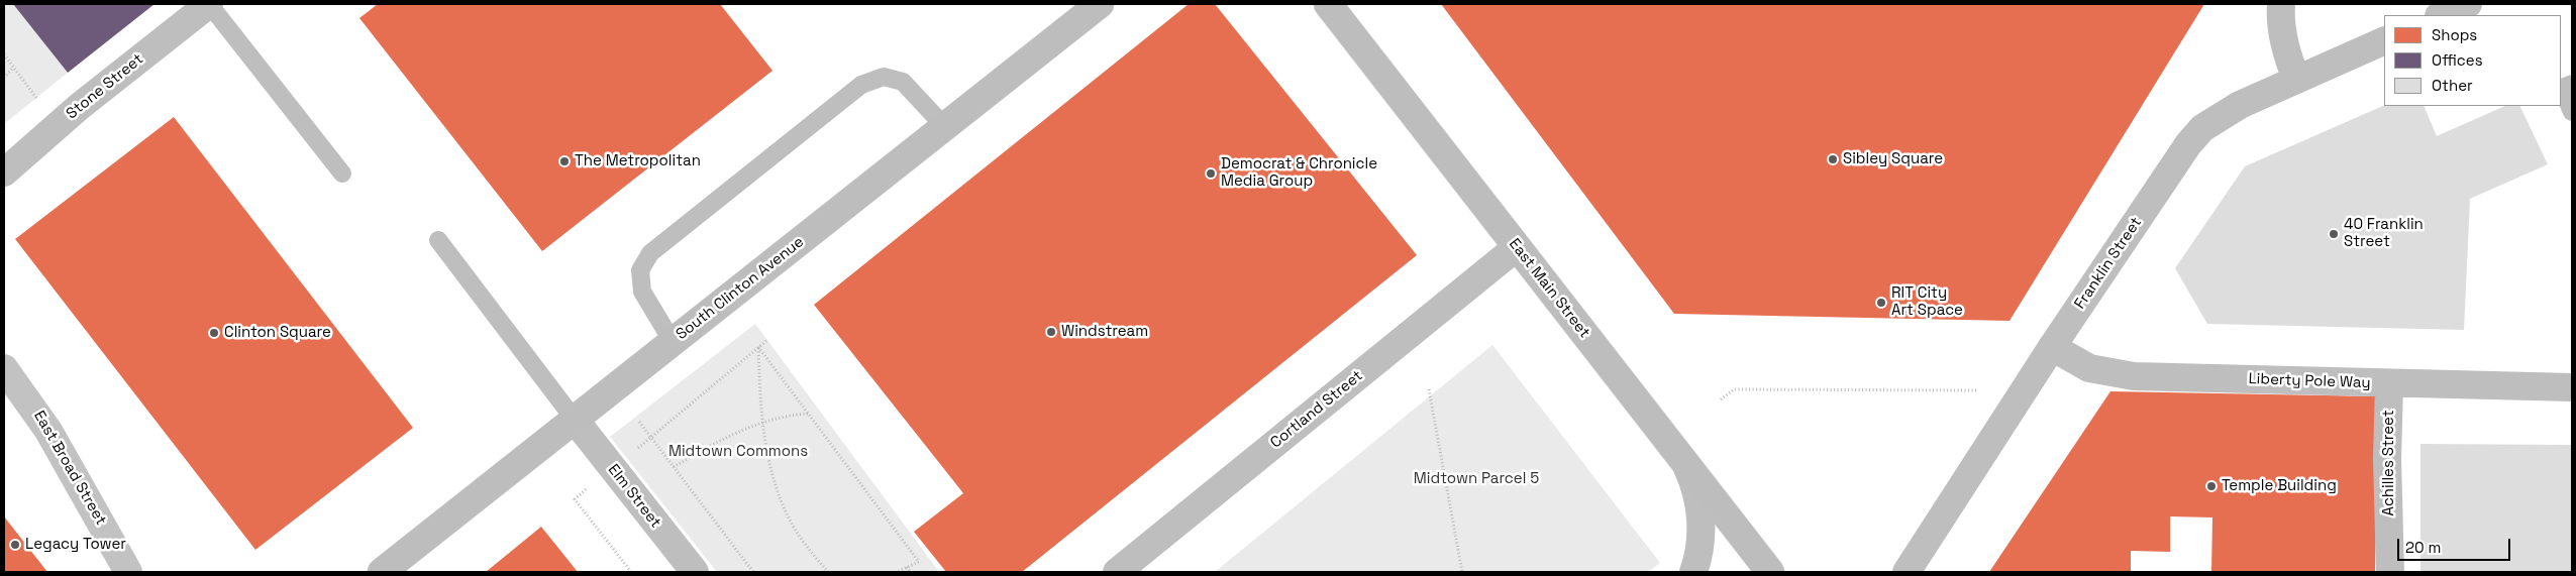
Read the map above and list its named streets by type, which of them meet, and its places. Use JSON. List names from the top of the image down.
{
  "streets": {
    "main road": ["South Clinton Avenue", "East Main Street", "East Broad Street"],
    "street": [
      "Stone Street",
      "Franklin Street",
      "Liberty Pole Way",
      "Cortland Street",
      "Achilles Street",
      "Elm Street"
    ]
  },
  "crossings": [
    ["Franklin Street", "Liberty Pole Way"],
    ["South Clinton Avenue", "Elm Street"],
    ["East Main Street", "Cortland Street"],
    ["Liberty Pole Way", "Achilles Street"]
  ],
  "parks": ["Midtown Commons", "Midtown Parcel 5"],
  "places": [
    "Sibley Square",
    "The Metropolitan",
    "Democrat & Chronicle Media Group",
    "40 Franklin Street",
    "RIT City Art Space",
    "Windstream",
    "Clinton Square",
    "Temple Building",
    "Legacy Tower"
  ],
  "legend": ["Shops", "Offices", "Other"],
  "scale_bar": "20 m"
}
